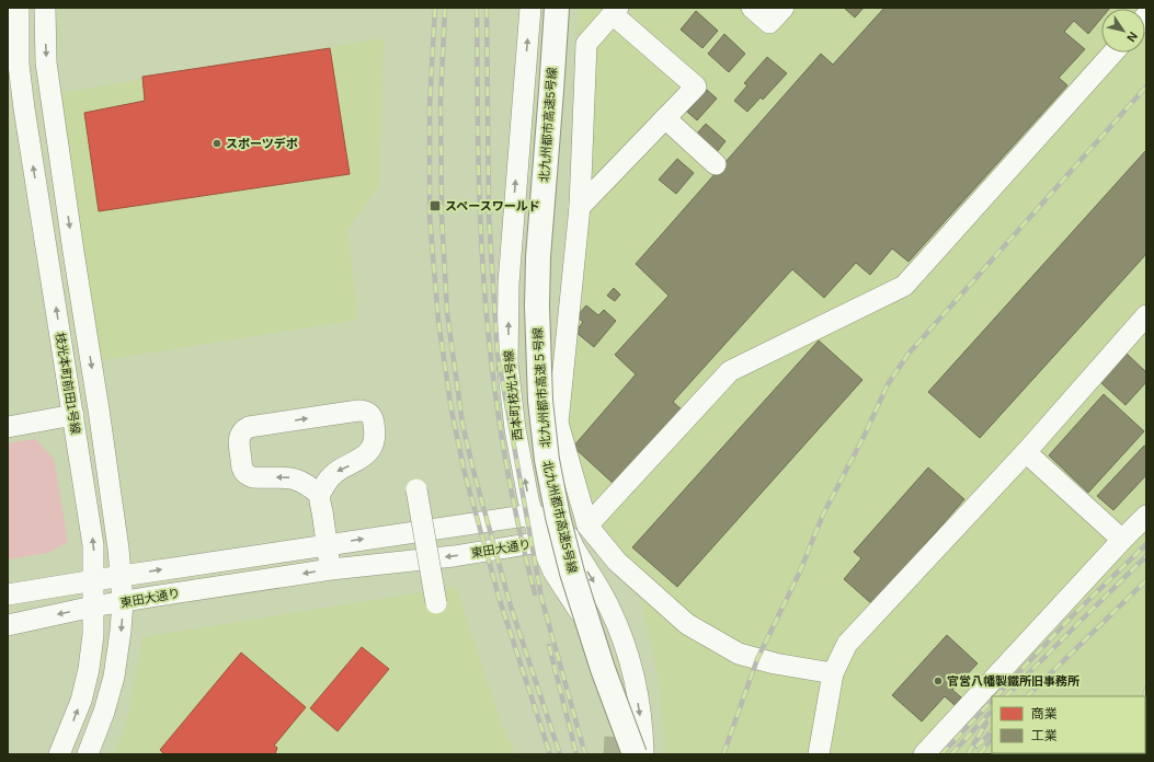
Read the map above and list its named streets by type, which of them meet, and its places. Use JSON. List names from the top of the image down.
{
  "streets": {
    "highway": ["北九州都市高速5号線"],
    "street": ["枝光本町前田1号線", "西本町枝光1号線", "東田大通り"]
  },
  "crossings": [
    ["枝光本町前田1号線", "東田大通り"],
    ["西本町枝光1号線", "東田大通り"]
  ],
  "places": {
    "other": ["スポーツデポ", "官営八幡製鐵所旧事務所"],
    "transit": ["スペースワールド"]
  },
  "legend": ["商業", "工業"],
  "north": "bottom right"
}
